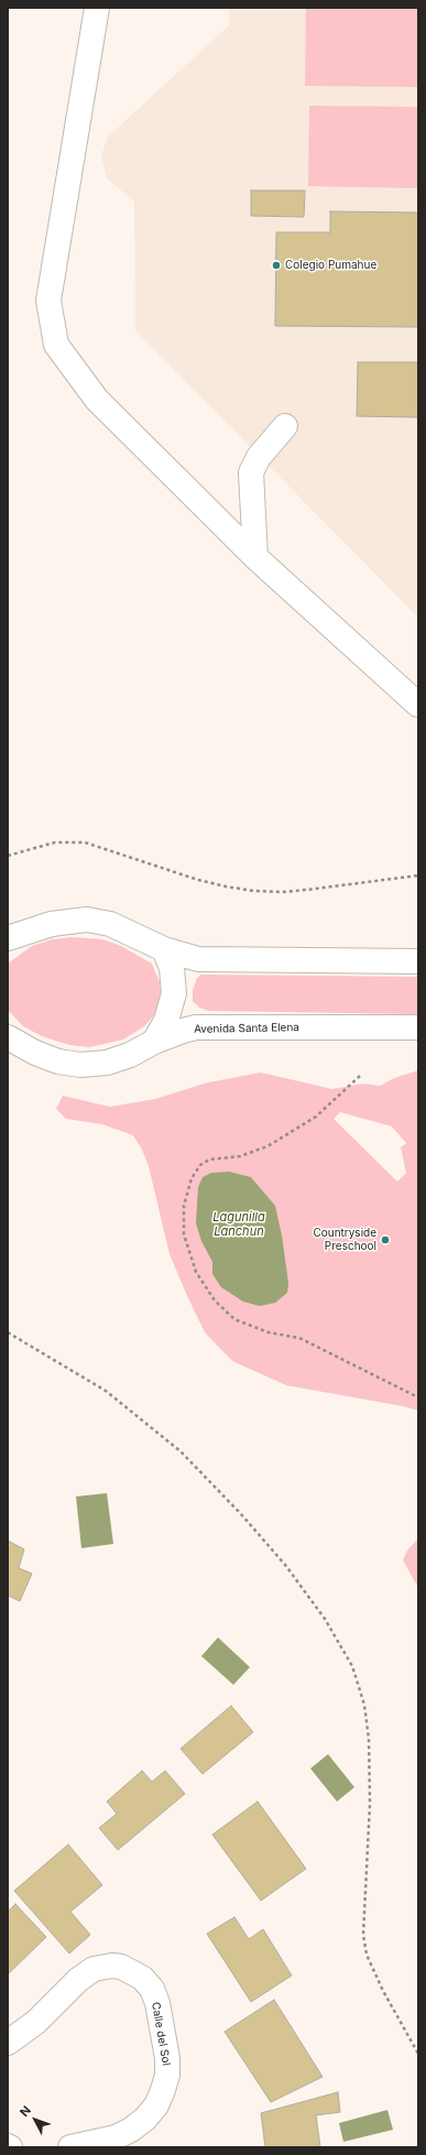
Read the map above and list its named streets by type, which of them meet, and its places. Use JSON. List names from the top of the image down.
{
  "streets": {
    "street": ["Avenida Santa Elena", "Calle del Sol"]
  },
  "water": ["Lagunilla Lanchun"],
  "places": ["Colegio Pumahue", "Countryside Preschool"],
  "north": "top left"
}
